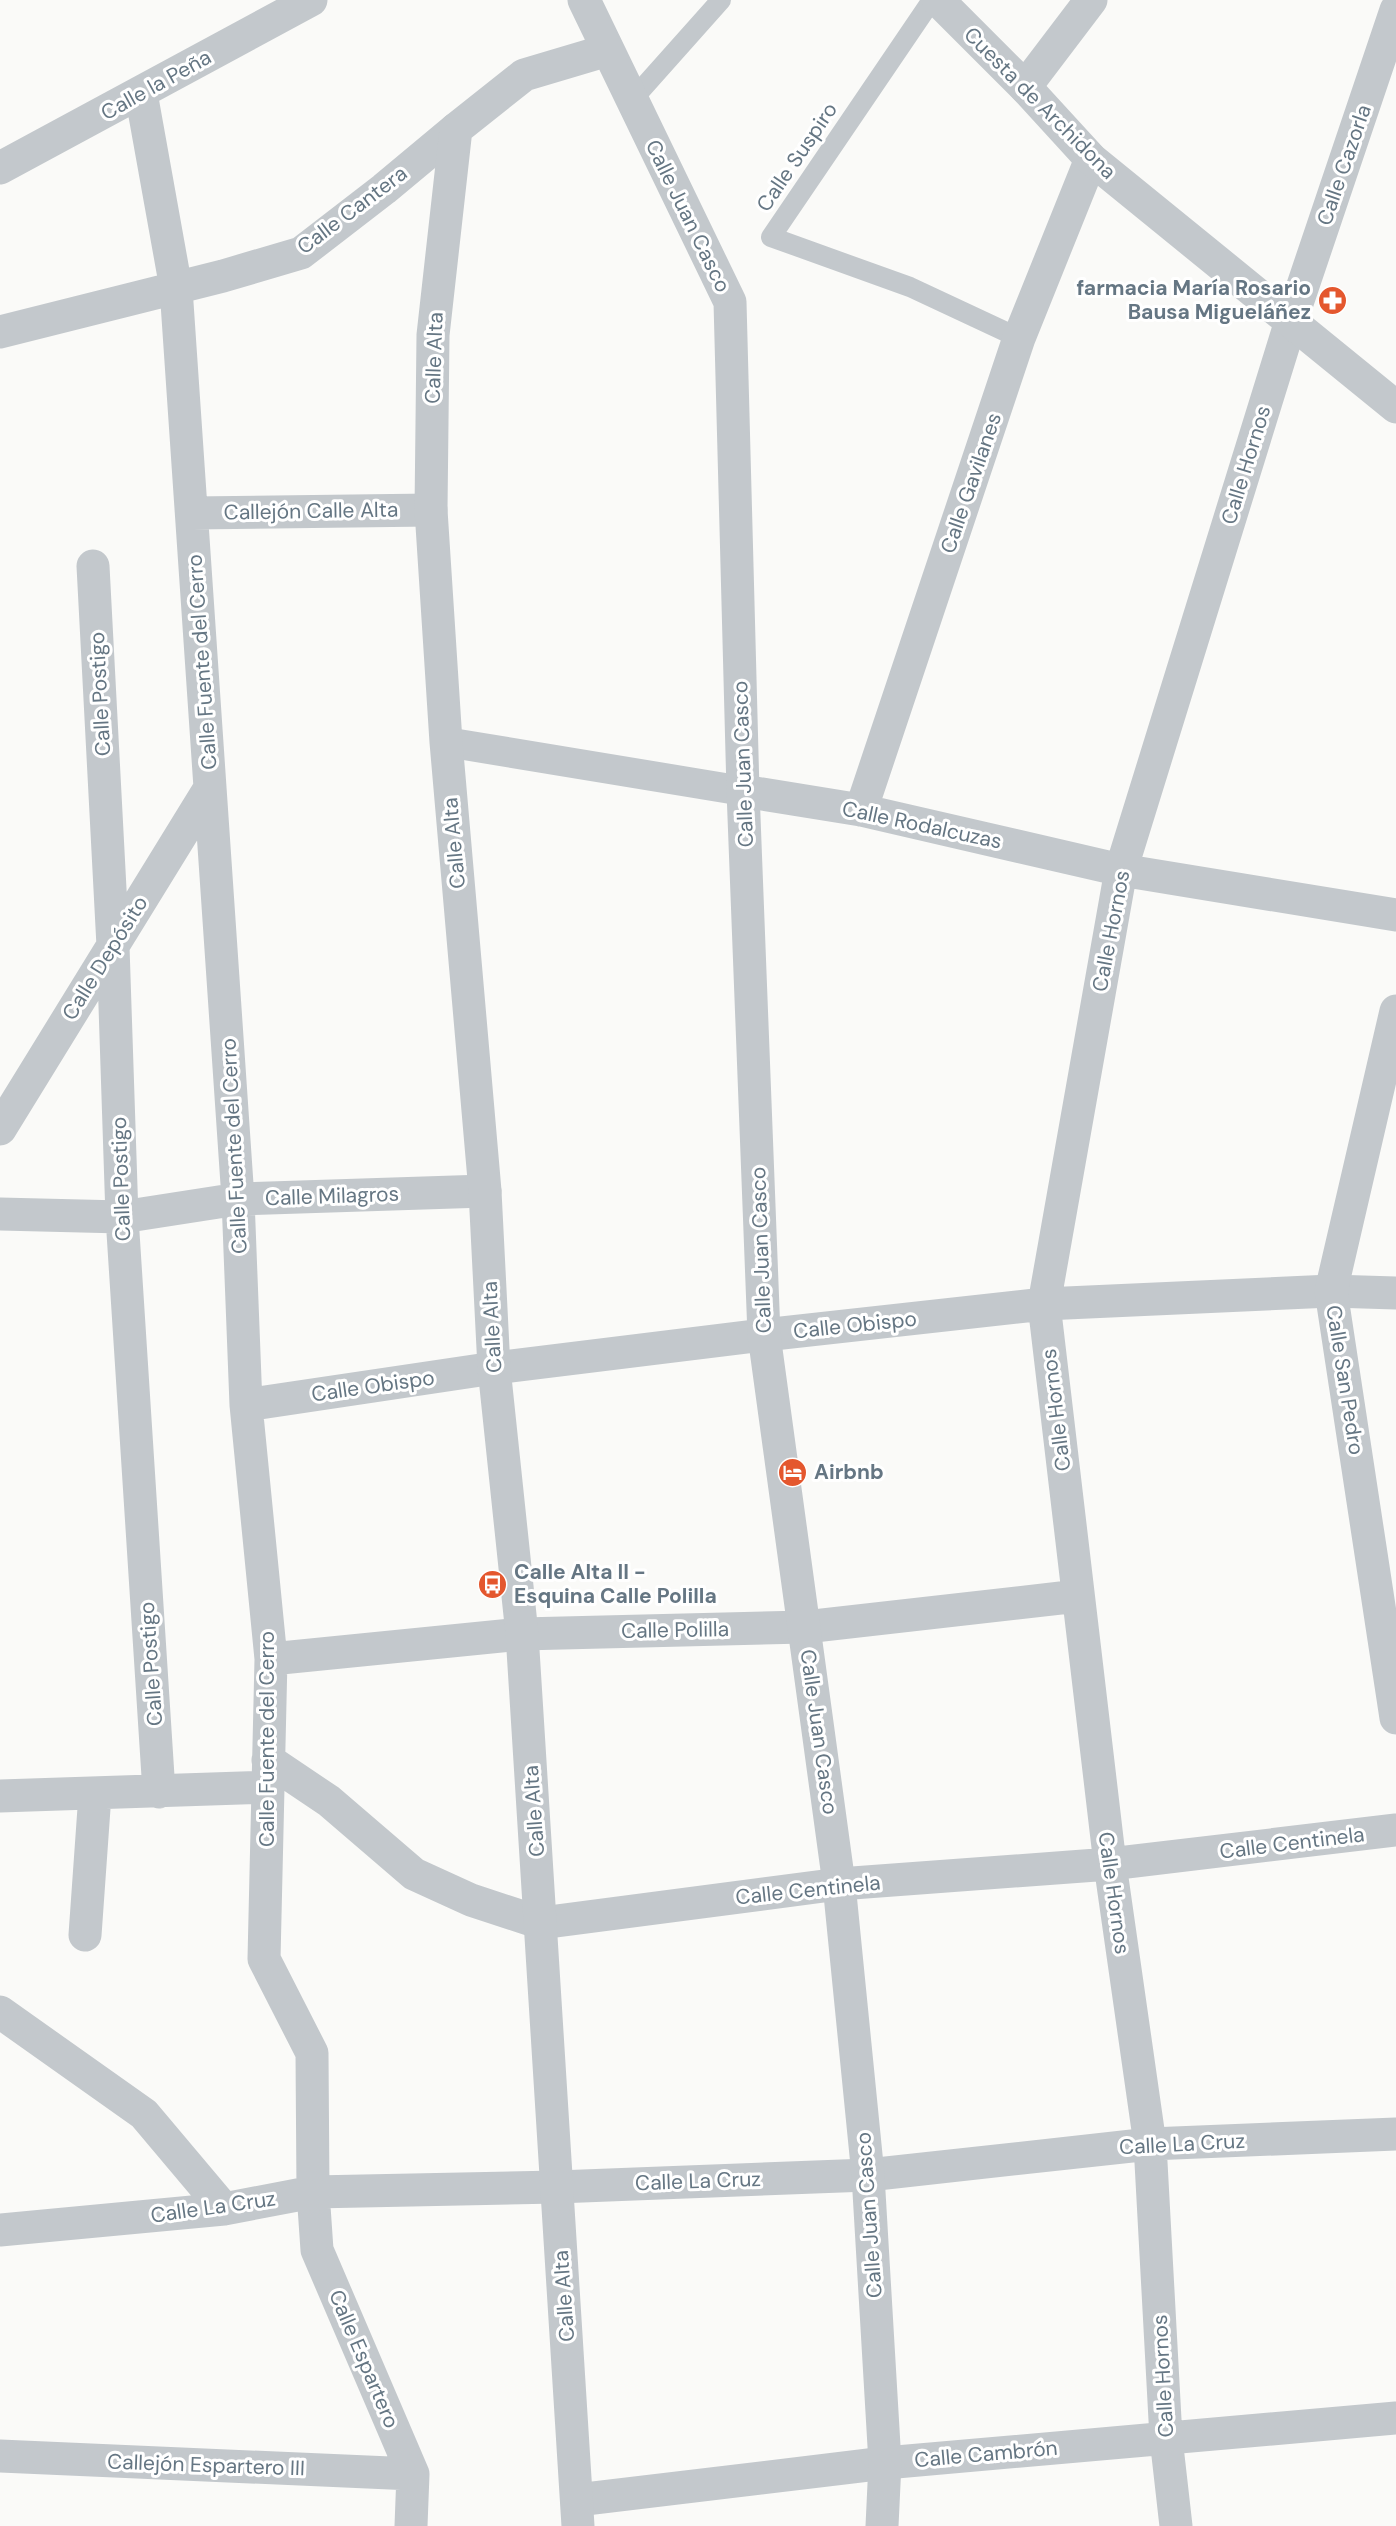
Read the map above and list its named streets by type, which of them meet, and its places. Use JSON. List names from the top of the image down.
{
  "streets": {
    "street": [
      "Calle la Peña",
      "Cuesta de Archidona",
      "Calle Cazorla",
      "Calle Cantera",
      "Calle Juan Casco",
      "Calle Alta",
      "Calle Hornos",
      "Calle Gavilanes",
      "Callejón Calle Alta",
      "Calle Fuente del Cerro",
      "Calle Postigo",
      "Calle Rodalcuzas",
      "Calle Depósito",
      "Calle Milagros",
      "Calle Obispo",
      "Calle San Pedro",
      "Calle Polilla",
      "Calle Centinela",
      "Calle La Cruz",
      "Calle Espartero",
      "Calle Cambrón",
      "Callejón Espartero III"
    ],
    "lane": ["Calle Suspiro"]
  },
  "crossings": [
    ["Calle la Peña", "Calle Fuente del Cerro"],
    ["Cuesta de Archidona", "Calle Cazorla"],
    ["Cuesta de Archidona", "Calle Hornos"],
    ["Cuesta de Archidona", "Calle Gavilanes"],
    ["Calle Suspiro", "Calle Gavilanes"],
    ["Calle Cazorla", "Calle Hornos"],
    ["Calle Cantera", "Calle Juan Casco"],
    ["Calle Cantera", "Calle Alta"],
    ["Calle Cantera", "Calle Fuente del Cerro"],
    ["Calle Juan Casco", "Calle Rodalcuzas"],
    ["Calle Juan Casco", "Calle Obispo"],
    ["Calle Juan Casco", "Calle Polilla"],
    ["Calle Juan Casco", "Calle Centinela"],
    ["Calle Juan Casco", "Calle La Cruz"],
    ["Calle Juan Casco", "Calle Cambrón"],
    ["Calle Alta", "Callejón Calle Alta"],
    ["Calle Alta", "Calle Rodalcuzas"],
    ["Calle Alta", "Calle Milagros"],
    ["Calle Alta", "Calle Obispo"],
    ["Calle Alta", "Calle Polilla"],
    ["Calle Alta", "Calle Centinela"],
    ["Calle Alta", "Calle La Cruz"],
    ["Calle Alta", "Calle Cambrón"],
    ["Calle Hornos", "Calle Rodalcuzas"],
    ["Calle Hornos", "Calle Obispo"],
    ["Calle Hornos", "Calle Polilla"],
    ["Calle Hornos", "Calle Centinela"],
    ["Calle Hornos", "Calle La Cruz"],
    ["Calle Hornos", "Calle Cambrón"],
    ["Calle Gavilanes", "Calle Rodalcuzas"],
    ["Callejón Calle Alta", "Calle Fuente del Cerro"],
    ["Calle Fuente del Cerro", "Calle Depósito"],
    ["Calle Fuente del Cerro", "Calle Milagros"],
    ["Calle Fuente del Cerro", "Calle Obispo"],
    ["Calle Fuente del Cerro", "Calle Polilla"],
    ["Calle Fuente del Cerro", "Calle Centinela"],
    ["Calle Fuente del Cerro", "Calle La Cruz"],
    ["Calle Fuente del Cerro", "Calle Espartero"],
    ["Calle Postigo", "Calle Depósito"],
    ["Calle Postigo", "Calle Milagros"],
    ["Calle Obispo", "Calle San Pedro"],
    ["Calle La Cruz", "Calle Espartero"],
    ["Calle Espartero", "Callejón Espartero III"]
  ],
  "places": {
    "pharmacy": ["farmacia María Rosario Bausa Migueláñez"],
    "hotel": ["Airbnb"],
    "bus stop": ["Calle Alta II - Esquina Calle Polilla"]
  }
}
